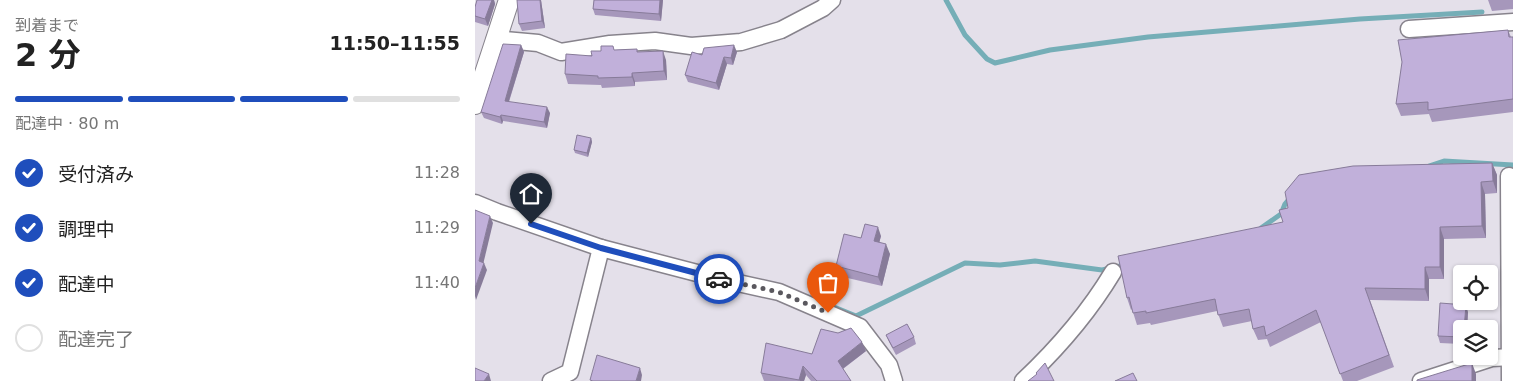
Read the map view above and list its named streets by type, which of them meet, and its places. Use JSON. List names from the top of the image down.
{
  "page": {
    "heading": ["2 分", "到着まで", "11:50–11:55"],
    "bar": "配達中 · 80 m",
    "list": [
      ["受付済み", "11:28"],
      ["調理中", "11:29"],
      ["配達中", "11:40"],
      "配達完了"
    ]
  }
}
